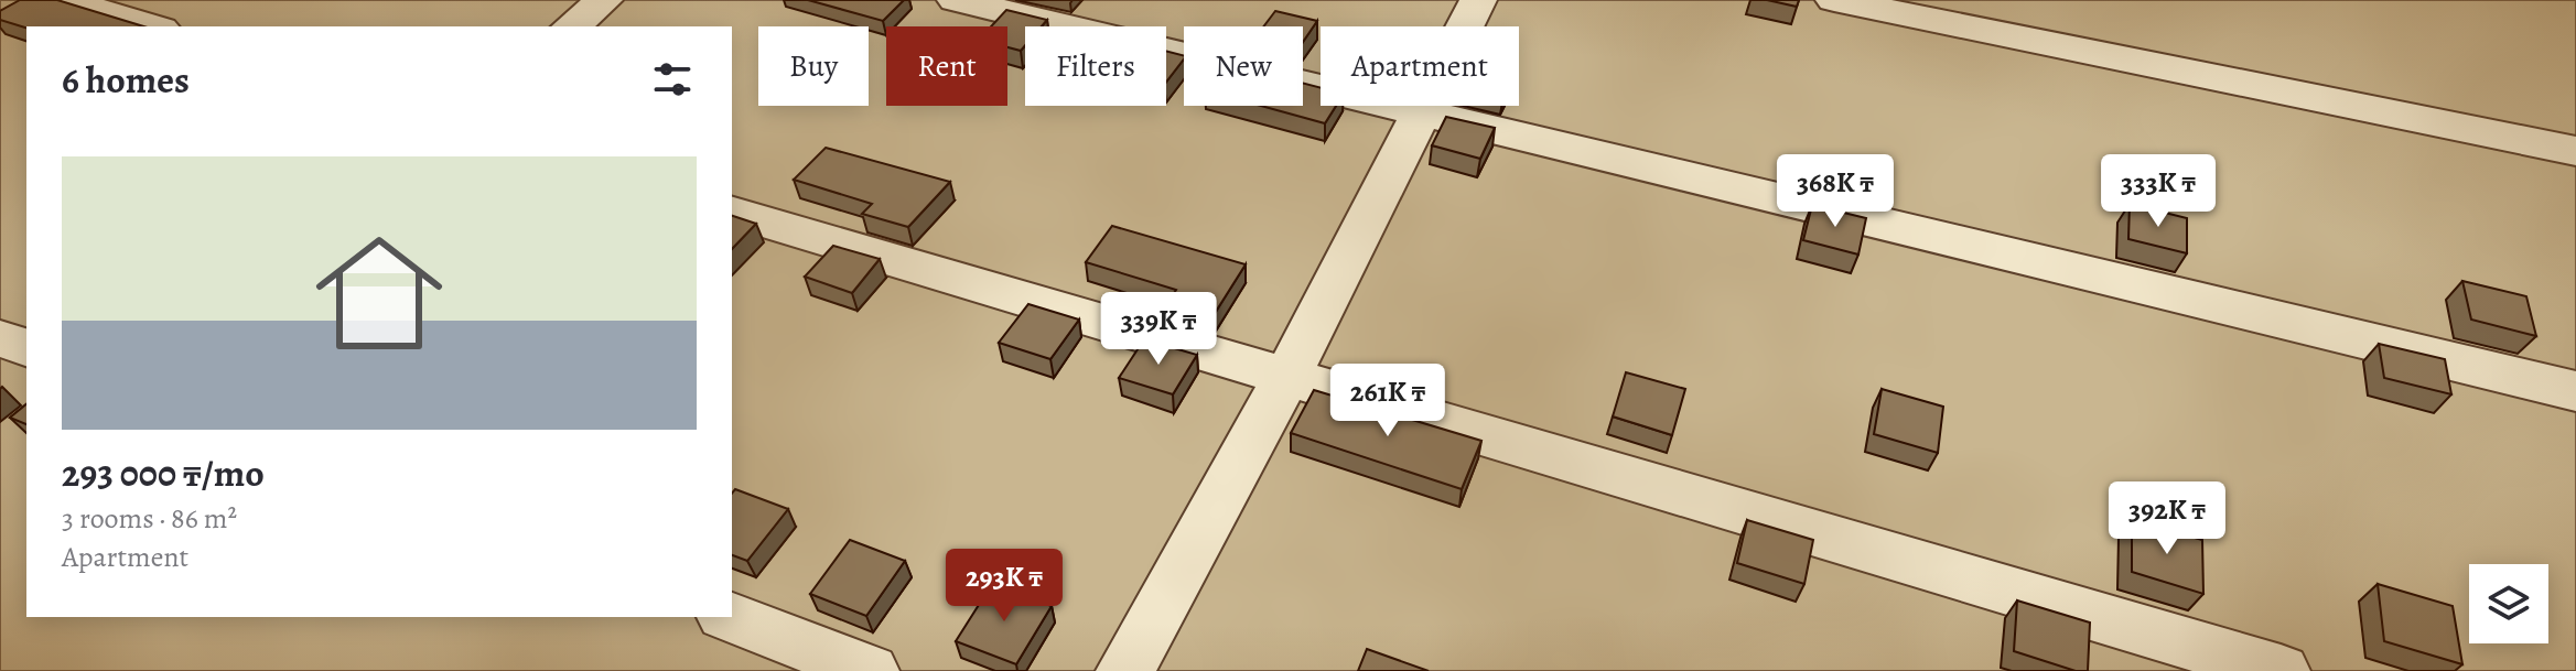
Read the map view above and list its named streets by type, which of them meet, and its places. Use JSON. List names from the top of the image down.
{
  "page": {
    "chip": [
      "Buy",
      "Rent",
      "Filters",
      "New",
      "Apartment"
    ],
    "heading": "6 homes",
    "list": [
      {
        "name": "293 000 ₸/mo",
        "note": "3 rooms · 86 m² · Apartment"
      }
    ],
    "price": [
      "368K ₸",
      "333K ₸",
      "339K ₸",
      "261K ₸",
      "392K ₸",
      "293K ₸"
    ]
  }
}
